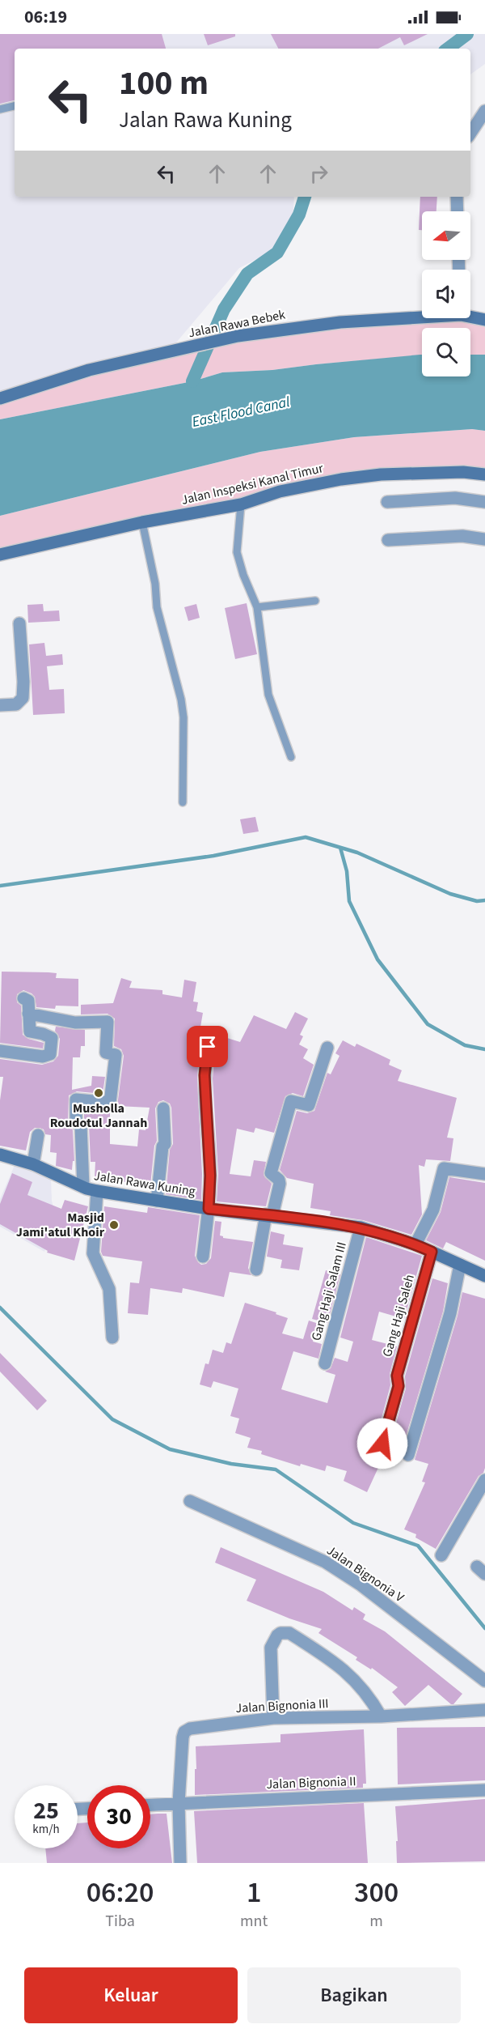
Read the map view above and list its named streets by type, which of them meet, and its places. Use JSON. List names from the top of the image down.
{
  "streets": {
    "street": [
      "Jalan Rawa Bebek",
      "Jalan Inspeksi Kanal Timur",
      "Jalan Rawa Kuning",
      "Gang Haji Salam III",
      "Gang Haji Saleh",
      "Jalan Bignonia V",
      "Jalan Bignonia III",
      "Jalan Bignonia II"
    ]
  },
  "crossings": [
    ["Jalan Rawa Kuning", "Gang Haji Salam III"],
    ["Jalan Rawa Kuning", "Gang Haji Saleh"],
    ["Jalan Bignonia III", "Jalan Bignonia II"]
  ],
  "water": ["East Flood Canal"],
  "places": ["Musholla Roudotul Jannah", "Masjid Jami'atul Khoir"],
  "north": "left",
  "page": {
    "status": "06:19",
    "turn": ["100 m", "Jalan Rawa Kuning"],
    "speed": "25 km/h",
    "limit": "30",
    "eta": [
      "06:20",
      "Tiba",
      "1",
      "mnt",
      "300",
      "m"
    ],
    "buttons": ["Keluar", "Bagikan"]
  }
}
